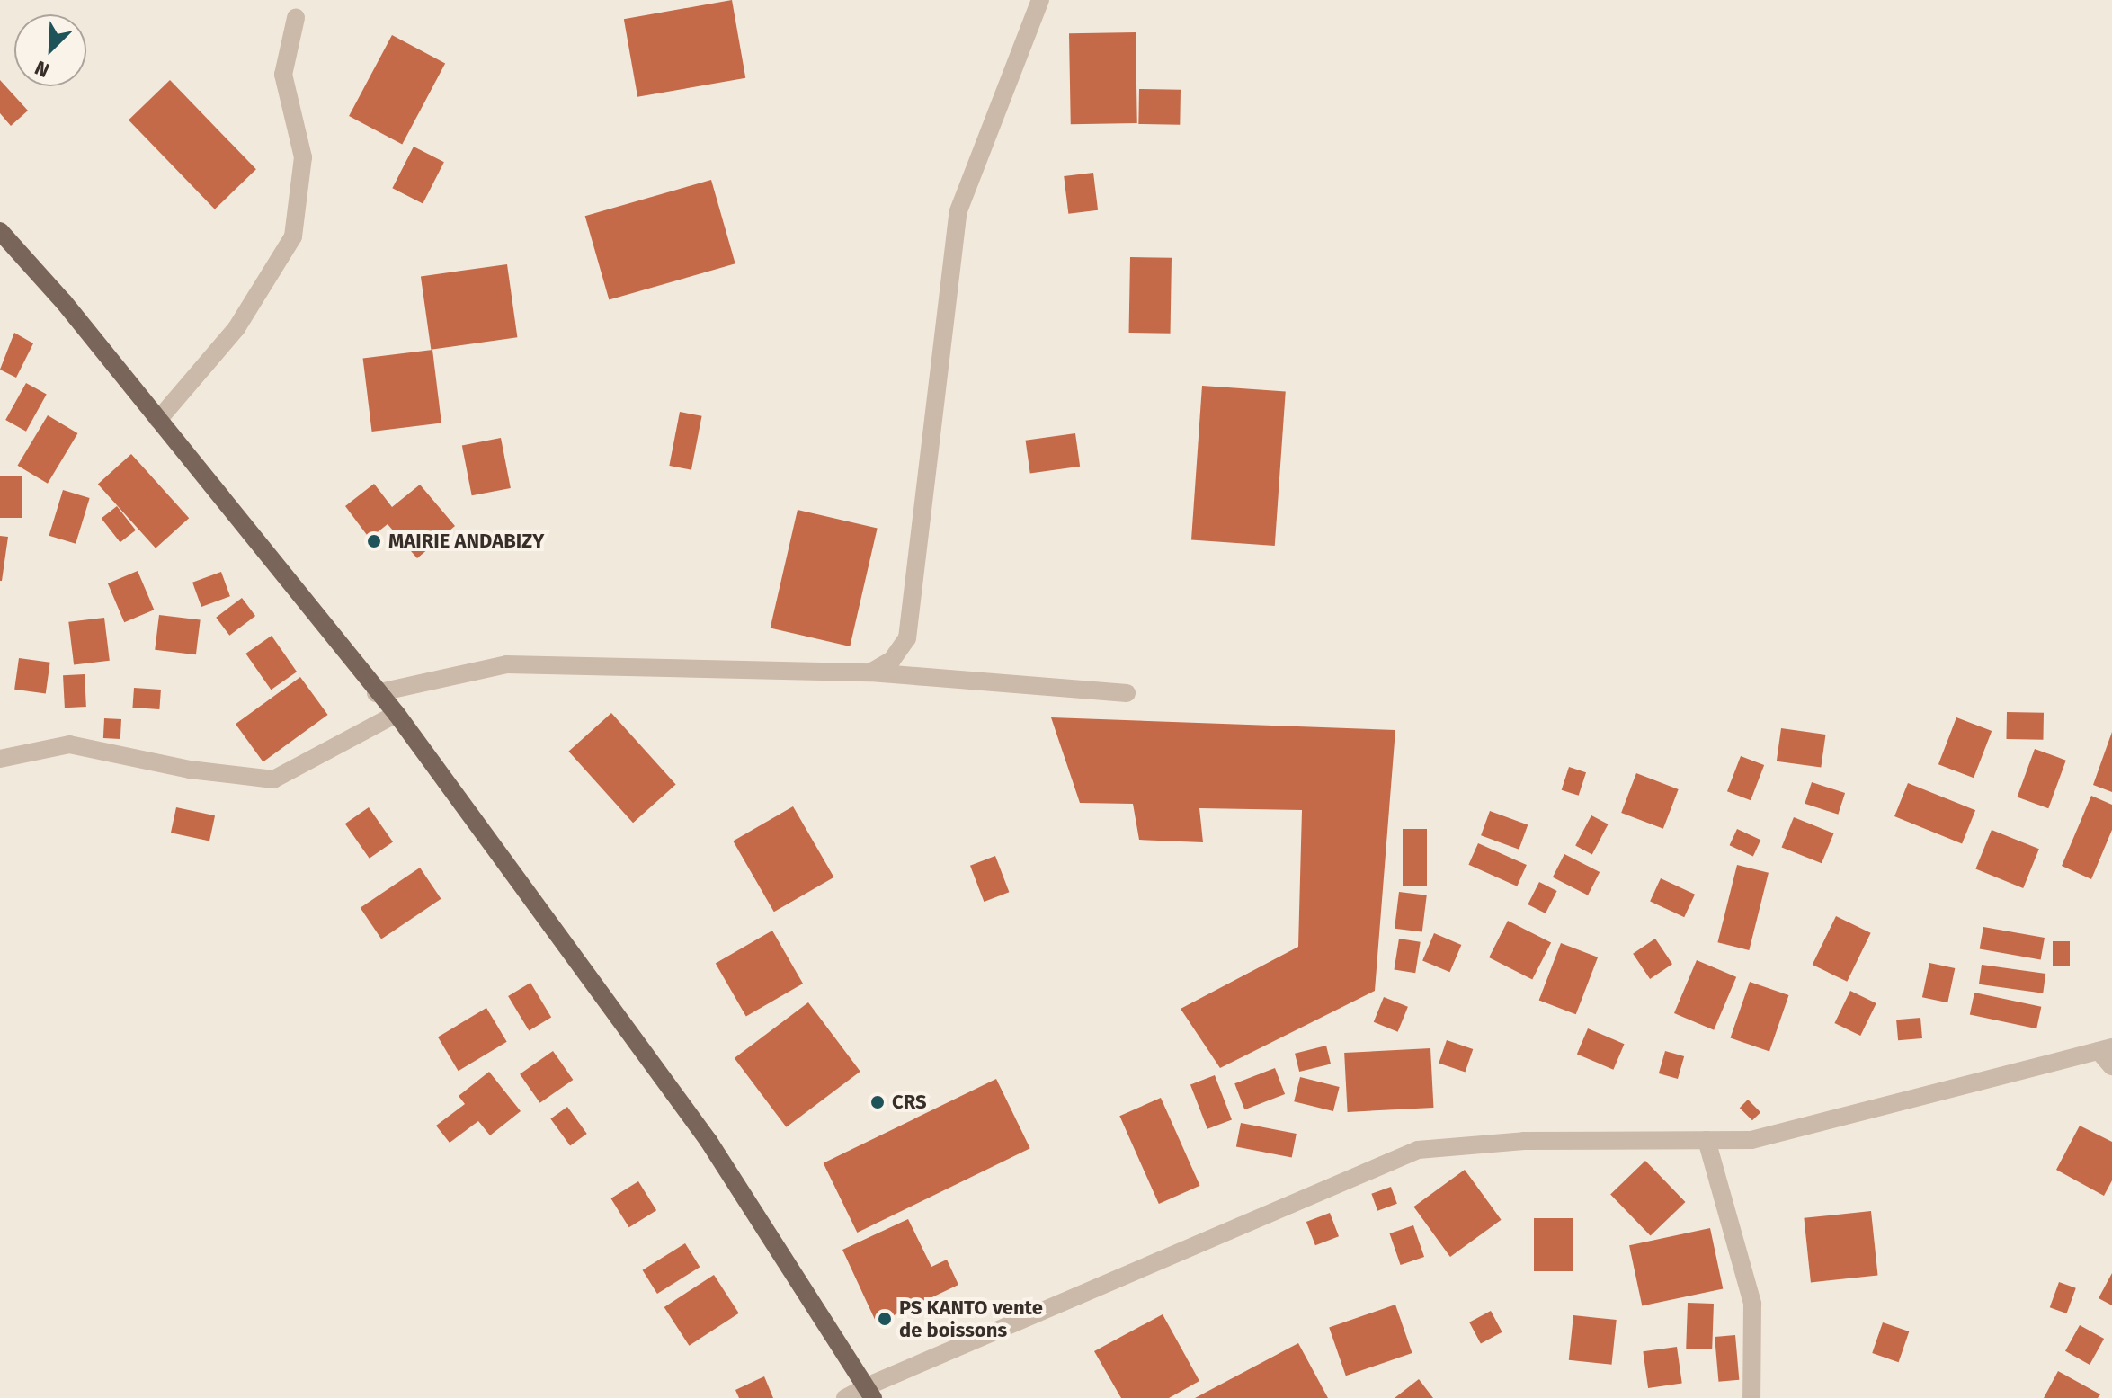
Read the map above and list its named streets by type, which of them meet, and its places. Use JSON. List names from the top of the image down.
{
  "places": ["MAIRIE ANDABIZY", "CRS", "PS KANTO vente de boissons"],
  "north": "bottom left"
}
